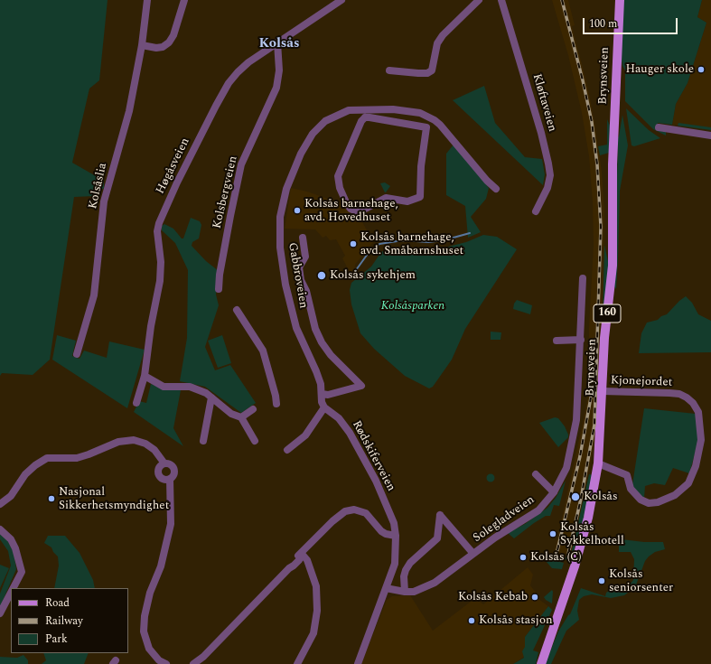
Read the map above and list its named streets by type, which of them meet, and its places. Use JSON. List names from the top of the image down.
{
  "streets": {
    "main road": ["Brynsveien", "160"],
    "street": [
      "Kløftaveien",
      "Høgåsveien",
      "Kolsåslia",
      "Kolsbergveien",
      "Gabbroveien",
      "Kjonejordet",
      "Rødskiferveien",
      "Solegladveien"
    ]
  },
  "crossings": [
    ["Brynsveien", "Kjonejordet"],
    ["Høgåsveien", "Kolsbergveien"],
    ["Gabbroveien", "Rødskiferveien"],
    ["Rødskiferveien", "Solegladveien"]
  ],
  "districts": ["Kolsås"],
  "parks": ["Kolsåsparken"],
  "places": [
    "Hauger skole",
    "Kolsås barnehage, avd. Hovedhuset",
    "Kolsås barnehage, avd. Småbarnshuset",
    "Kolsås sykehjem",
    "Kolsås",
    "Nasjonal Sikkerhetsmyndighet",
    "Kolsås Sykkelhotell",
    "Kolsås (C)",
    "Kolsås seniorsenter",
    "Kolsås Kebab",
    "Kolsås stasjon"
  ],
  "legend": ["Road", "Railway", "Park"],
  "scale_bar": "100 m"
}
